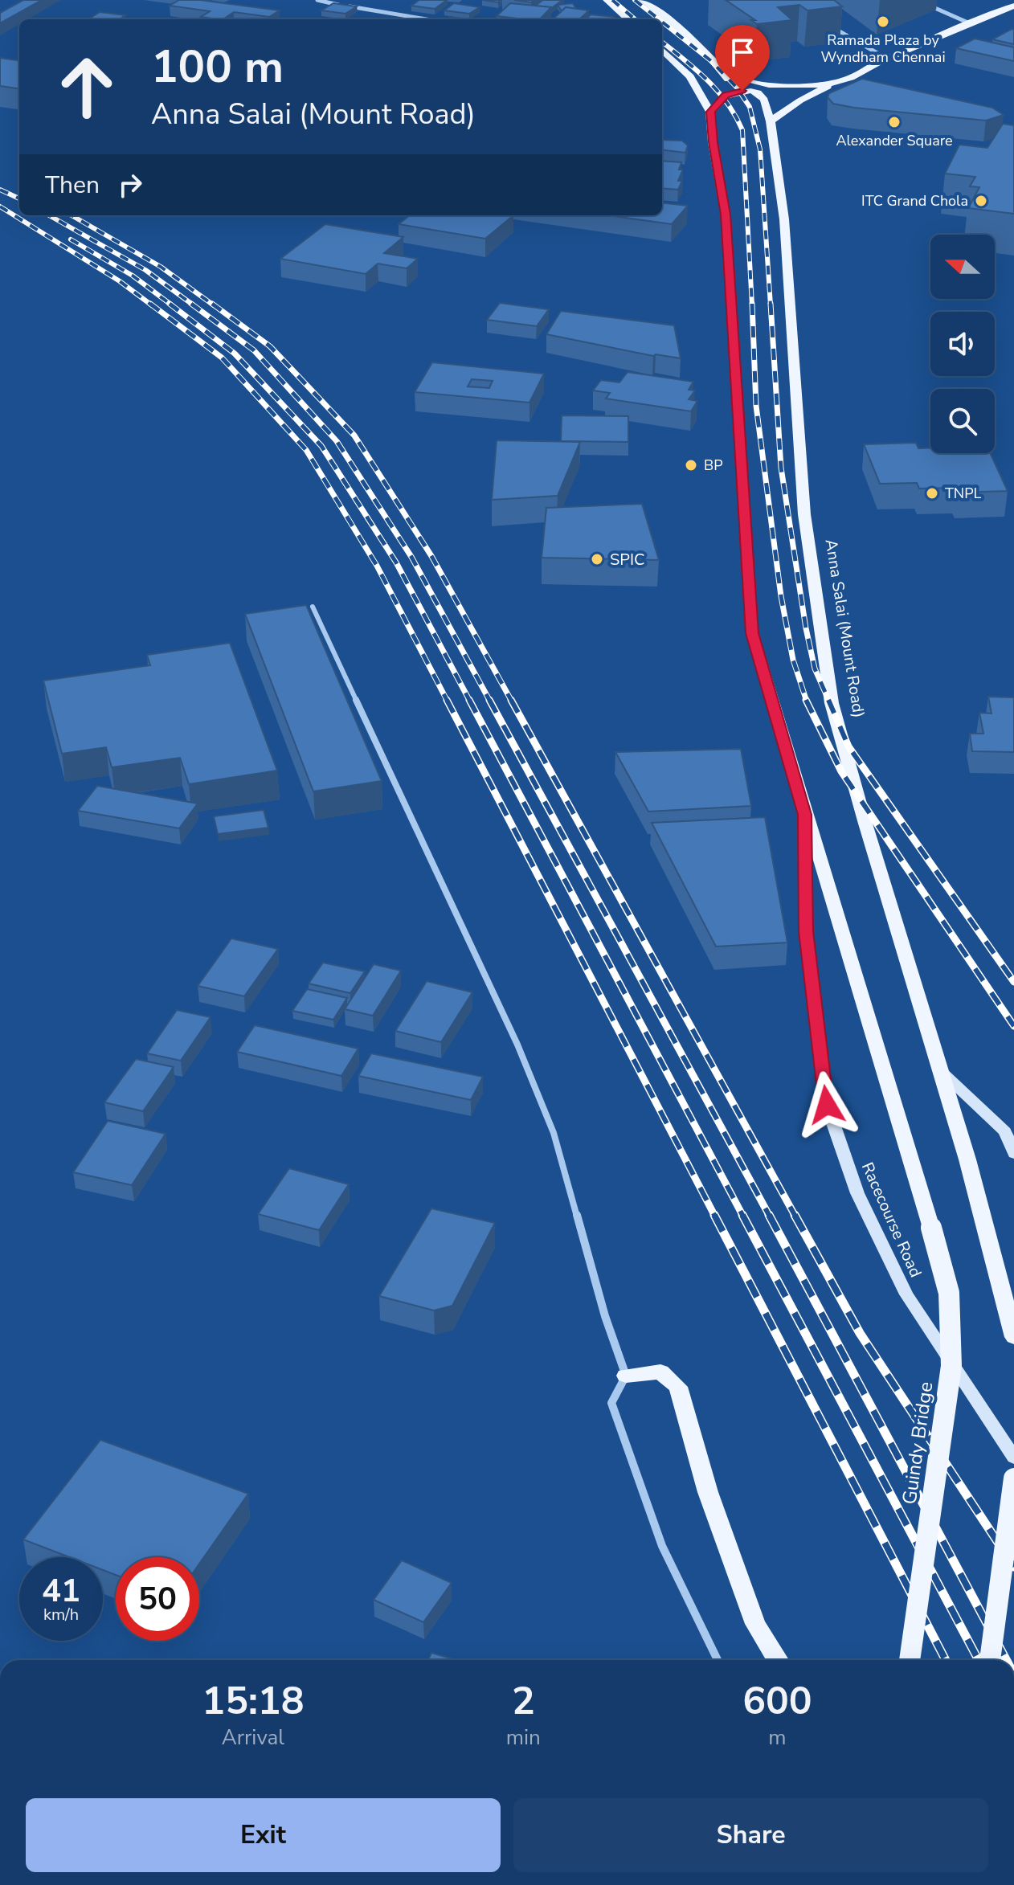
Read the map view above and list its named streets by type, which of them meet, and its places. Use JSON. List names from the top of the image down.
{
  "streets": {
    "main road": ["Anna Salai (Mount Road)", "Racecourse Road", "Guindy Bridge"]
  },
  "crossings": [
    ["Racecourse Road", "Guindy Bridge"]
  ],
  "places": [
    "Ramada Plaza by Wyndham Chennai",
    "Alexander Square",
    "ITC Grand Chola",
    "BP",
    "TNPL",
    "SPIC"
  ],
  "north": "left",
  "page": {
    "turn": ["100 m", "Anna Salai (Mount Road)"],
    "then": "Then",
    "speed": "41 km/h",
    "limit": "50",
    "eta": [
      "15:18",
      "Arrival",
      "2",
      "min",
      "600",
      "m"
    ],
    "buttons": ["Exit", "Share"]
  }
}
